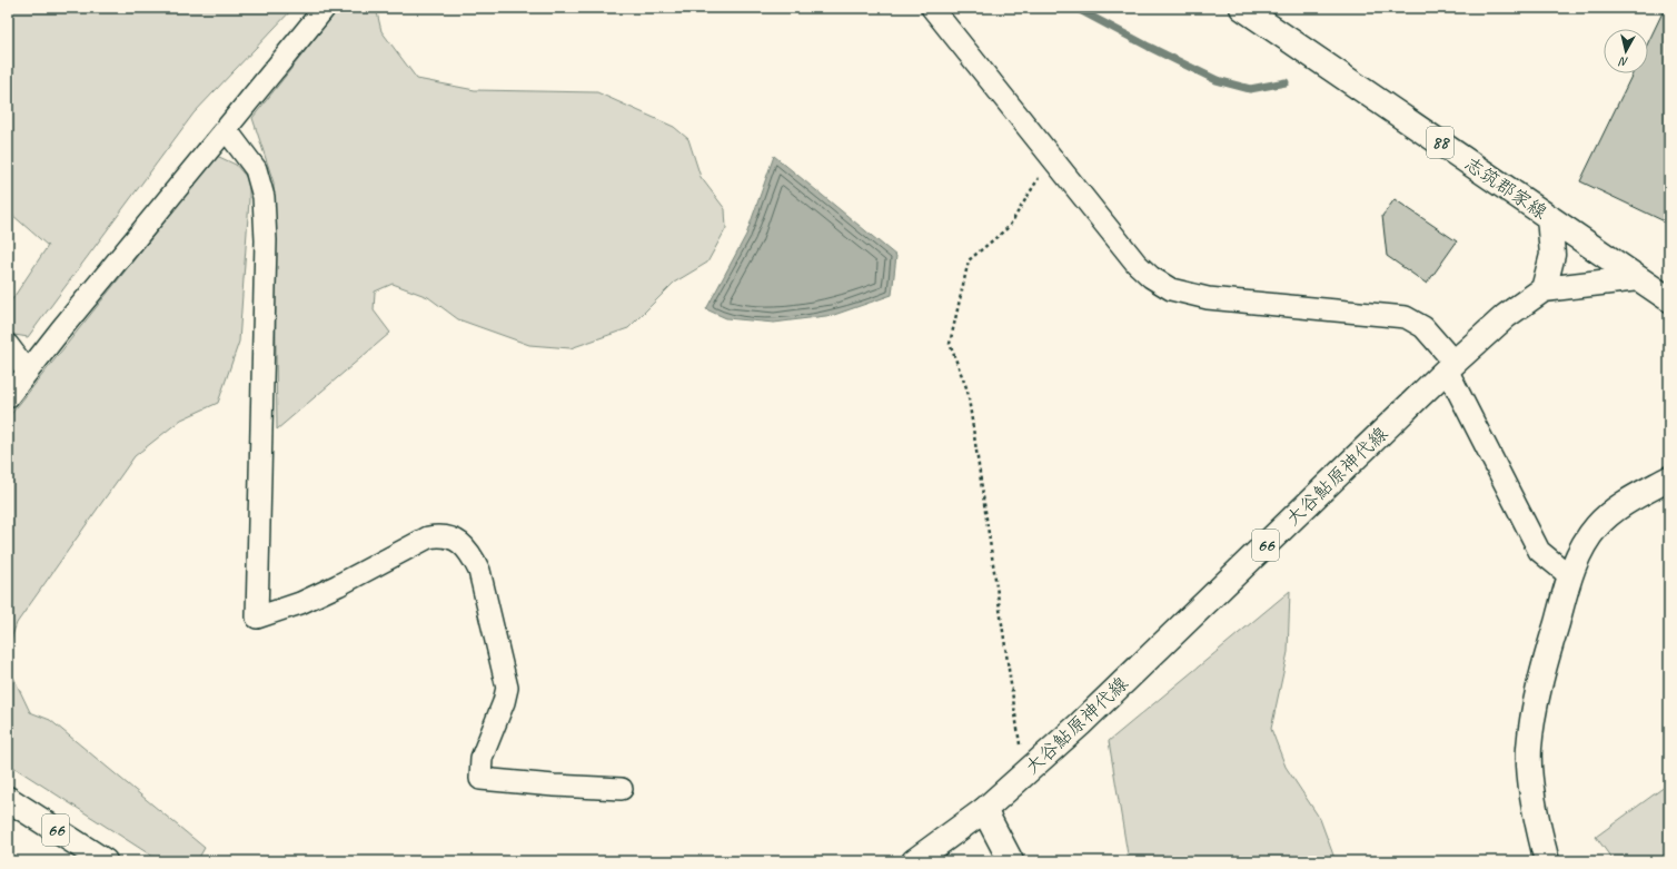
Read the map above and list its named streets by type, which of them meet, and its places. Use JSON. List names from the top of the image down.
{
  "streets": {
    "main road": [
      "88",
      "志筑郡家線",
      "大谷鮎原神代線",
      "66"
    ]
  },
  "crossings": [
    ["志筑郡家線", "大谷鮎原神代線"]
  ],
  "north": "bottom"
}
